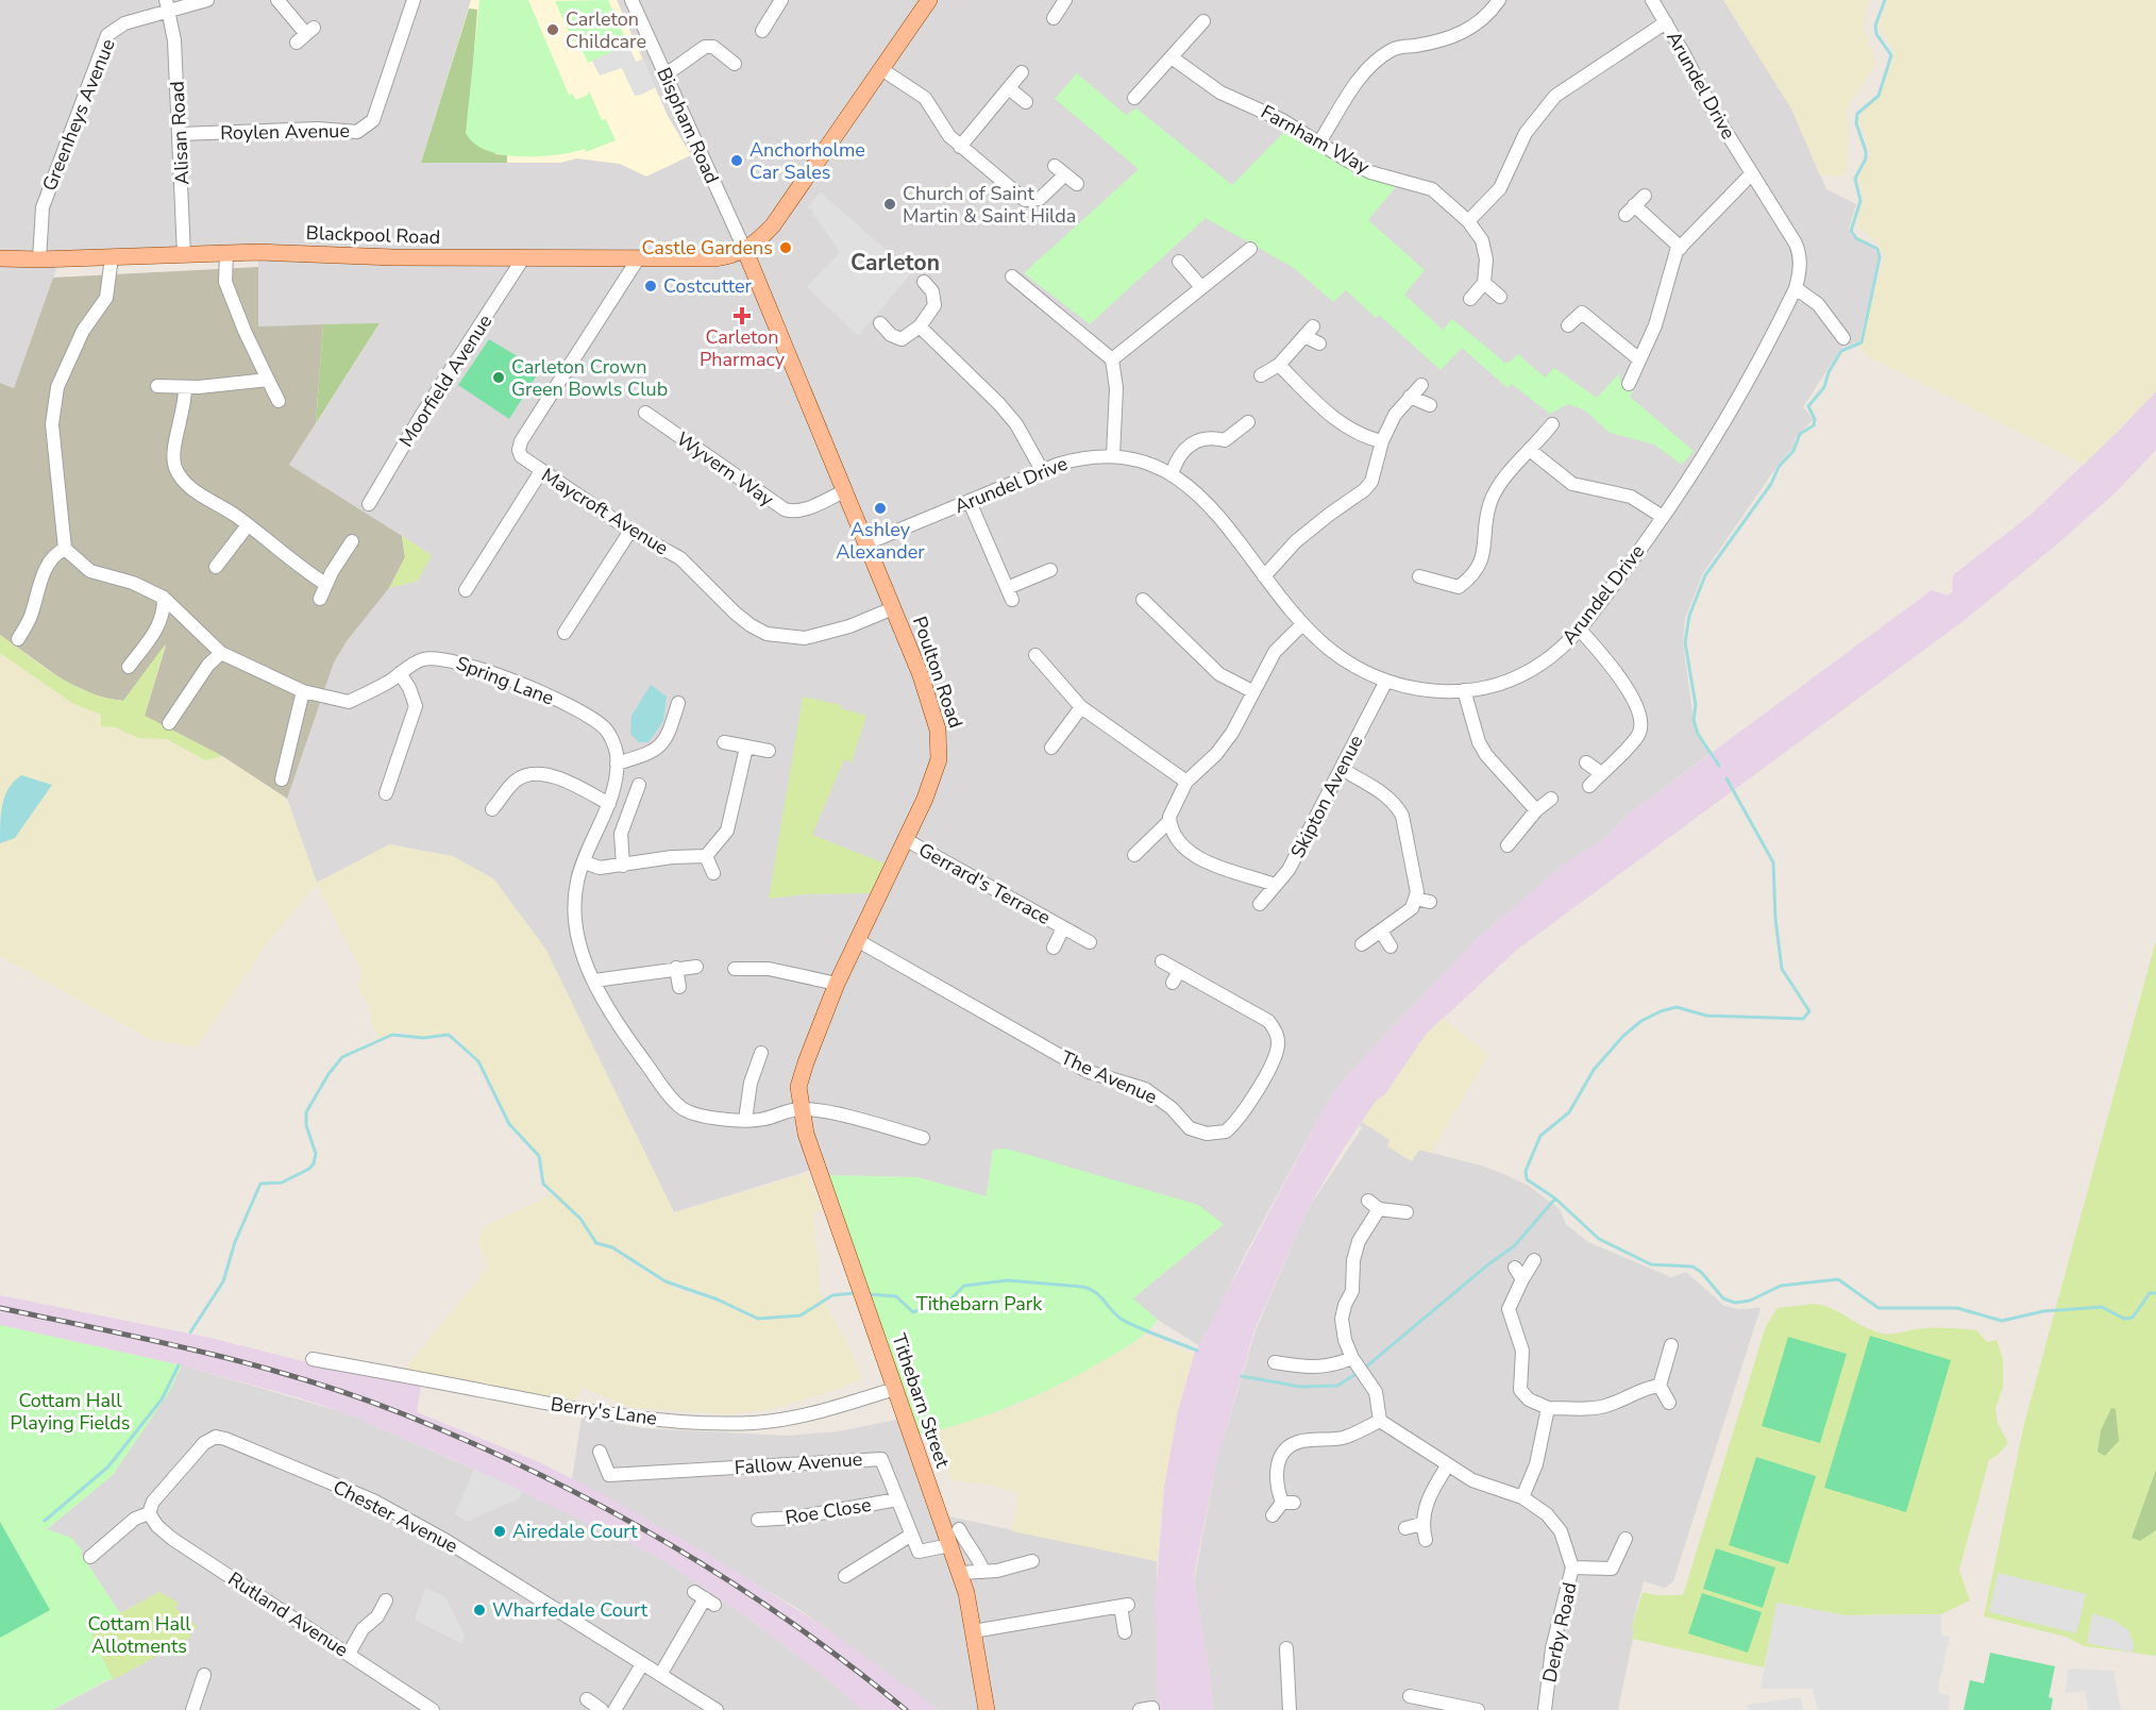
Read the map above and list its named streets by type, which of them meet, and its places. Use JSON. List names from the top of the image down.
{
  "streets": {
    "main road": ["Blackpool Road", "Poulton Road", "Tithebarn Street"],
    "street": [
      "Arundel Drive",
      "Greenheys Avenue",
      "Bispham Road",
      "Roylen Avenue",
      "Alisan Road",
      "Farnham Way",
      "Moorfield Avenue",
      "Wyvern Way",
      "Maycroft Avenue",
      "Spring Lane",
      "Skipton Avenue",
      "Gerrard's Terrace",
      "The Avenue",
      "Berry's Lane",
      "Fallow Avenue",
      "Roe Close",
      "Chester Avenue",
      "Rutland Avenue",
      "Derby Road"
    ]
  },
  "crossings": [
    ["Arundel Drive", "Poulton Road"],
    ["Arundel Drive", "Skipton Avenue"],
    ["Greenheys Avenue", "Alisan Road"],
    ["Greenheys Avenue", "Blackpool Road"],
    ["Bispham Road", "Blackpool Road"],
    ["Bispham Road", "Poulton Road"],
    ["Roylen Avenue", "Alisan Road"],
    ["Alisan Road", "Blackpool Road"],
    ["Blackpool Road", "Moorfield Avenue"],
    ["Blackpool Road", "Maycroft Avenue"],
    ["Blackpool Road", "Poulton Road"],
    ["Wyvern Way", "Poulton Road"],
    ["Maycroft Avenue", "Poulton Road"],
    ["Poulton Road", "Spring Lane"],
    ["Poulton Road", "Gerrard's Terrace"],
    ["Poulton Road", "The Avenue"],
    ["Poulton Road", "Tithebarn Street"],
    ["Spring Lane", "Tithebarn Street"],
    ["Tithebarn Street", "Berry's Lane"],
    ["Fallow Avenue", "Roe Close"],
    ["Chester Avenue", "Rutland Avenue"]
  ],
  "districts": ["Carleton"],
  "parks": ["Tithebarn Park", "Cottam Hall Playing Fields", "Cottam Hall Allotments"],
  "places": {
    "other": [
      "Carleton Childcare",
      "Anchorholme Car Sales",
      "Church of Saint Martin & Saint Hilda",
      "Castle Gardens",
      "Costcutter",
      "Carleton Crown Green Bowls Club",
      "Ashley Alexander",
      "Airedale Court",
      "Wharfedale Court"
    ],
    "health": ["Carleton Pharmacy"]
  }
}
